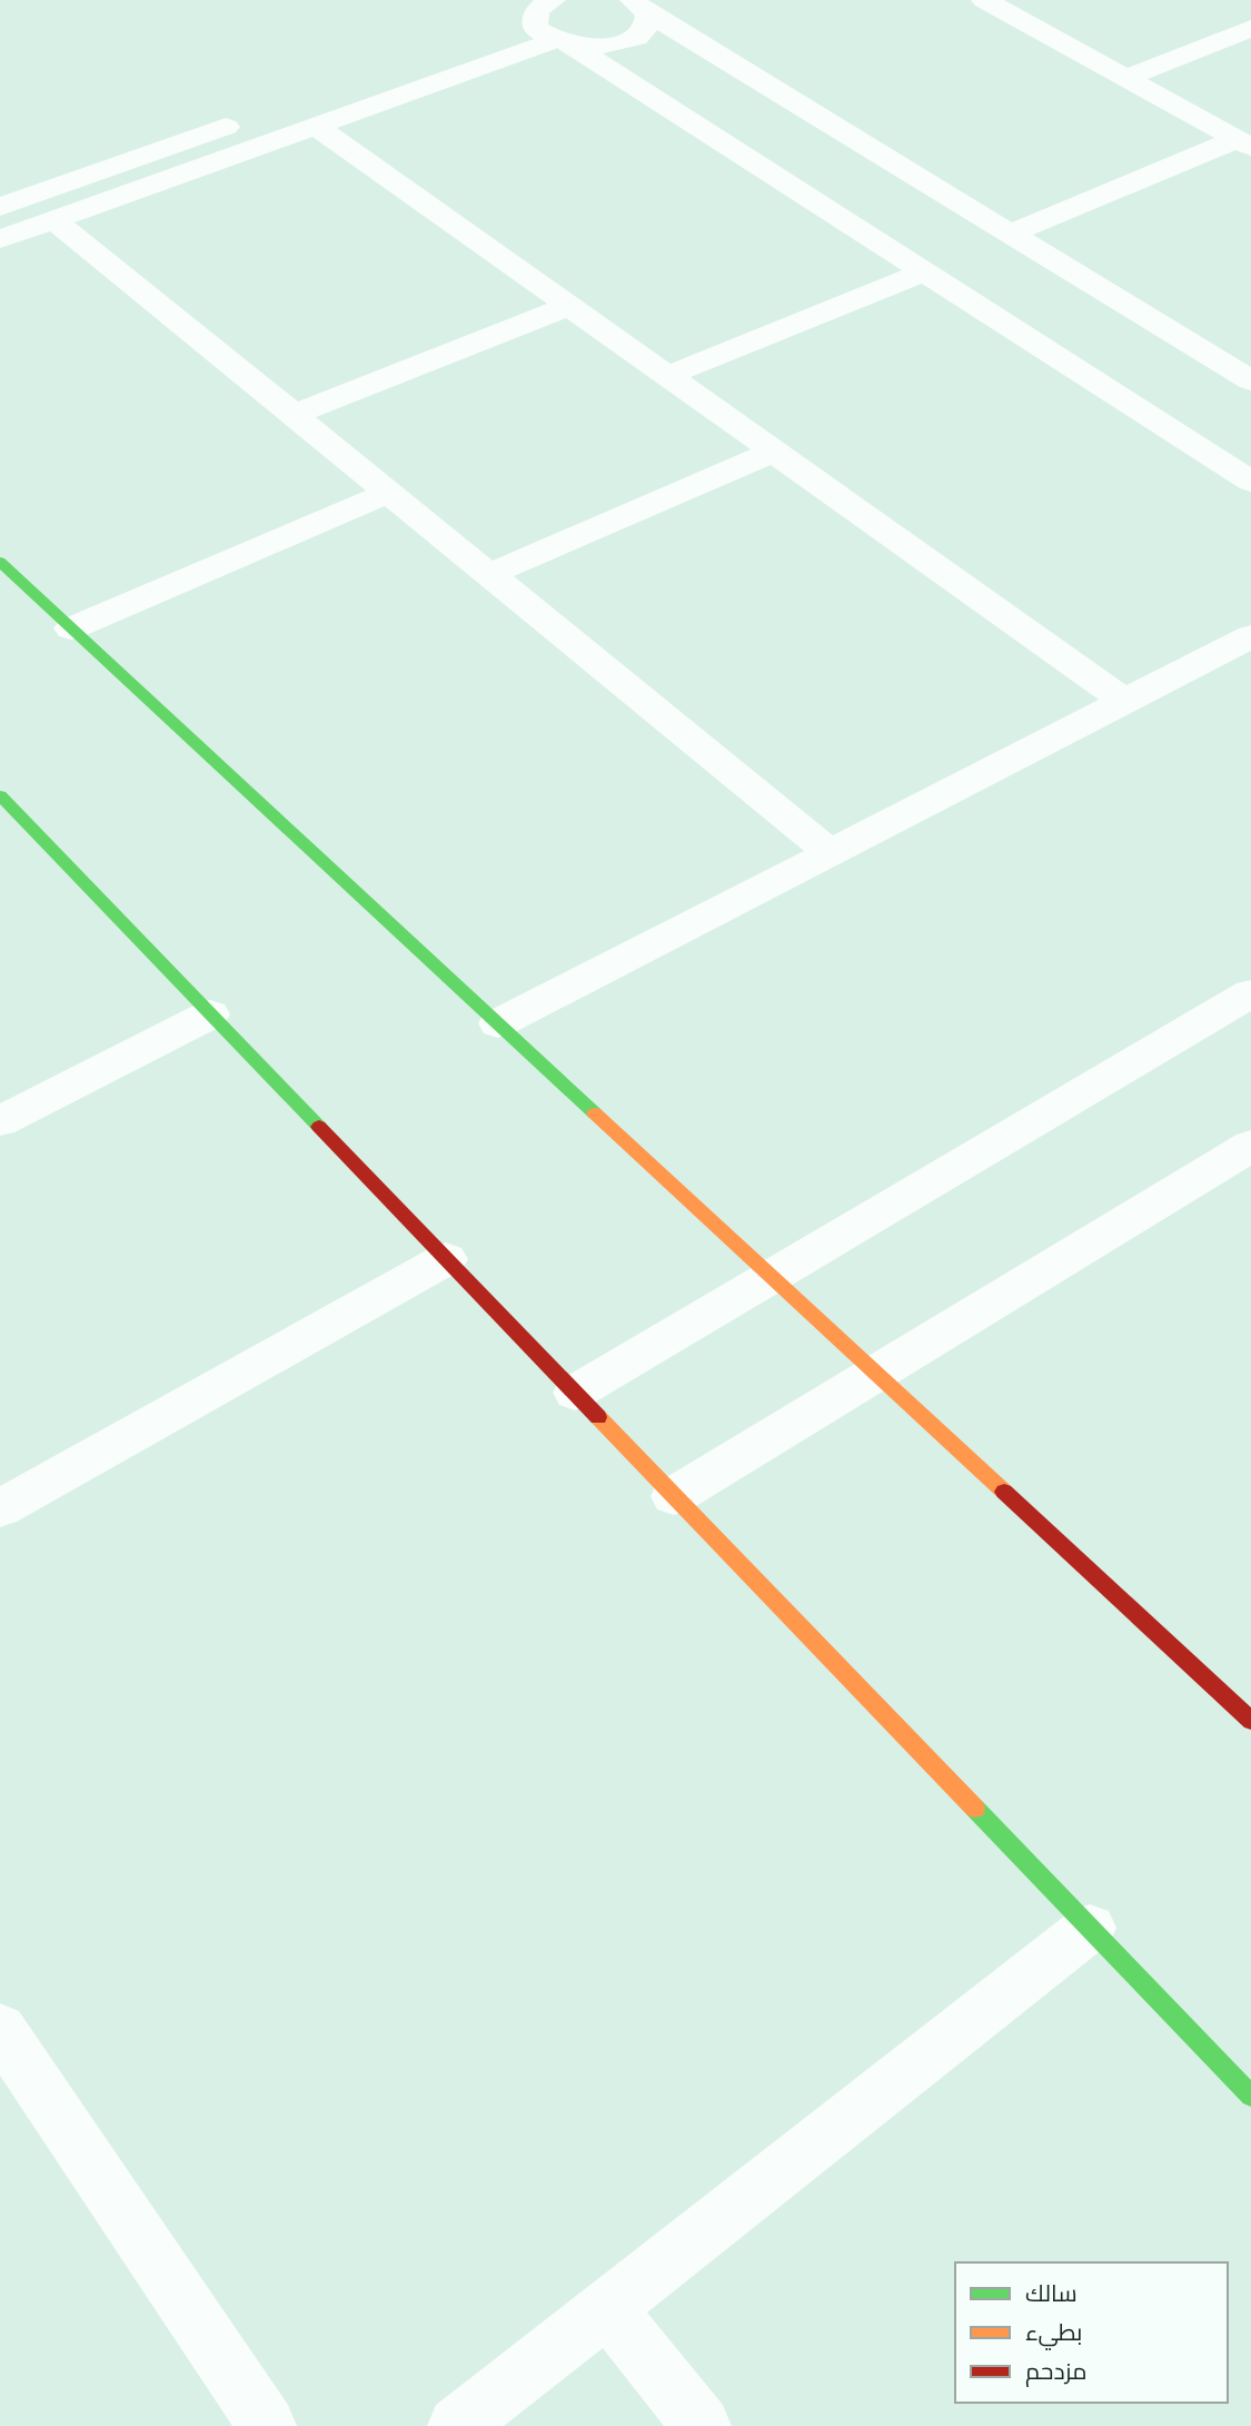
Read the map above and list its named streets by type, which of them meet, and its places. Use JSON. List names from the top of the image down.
{
  "legend": ["سالك", "بطيء", "مزدحم"]
}
